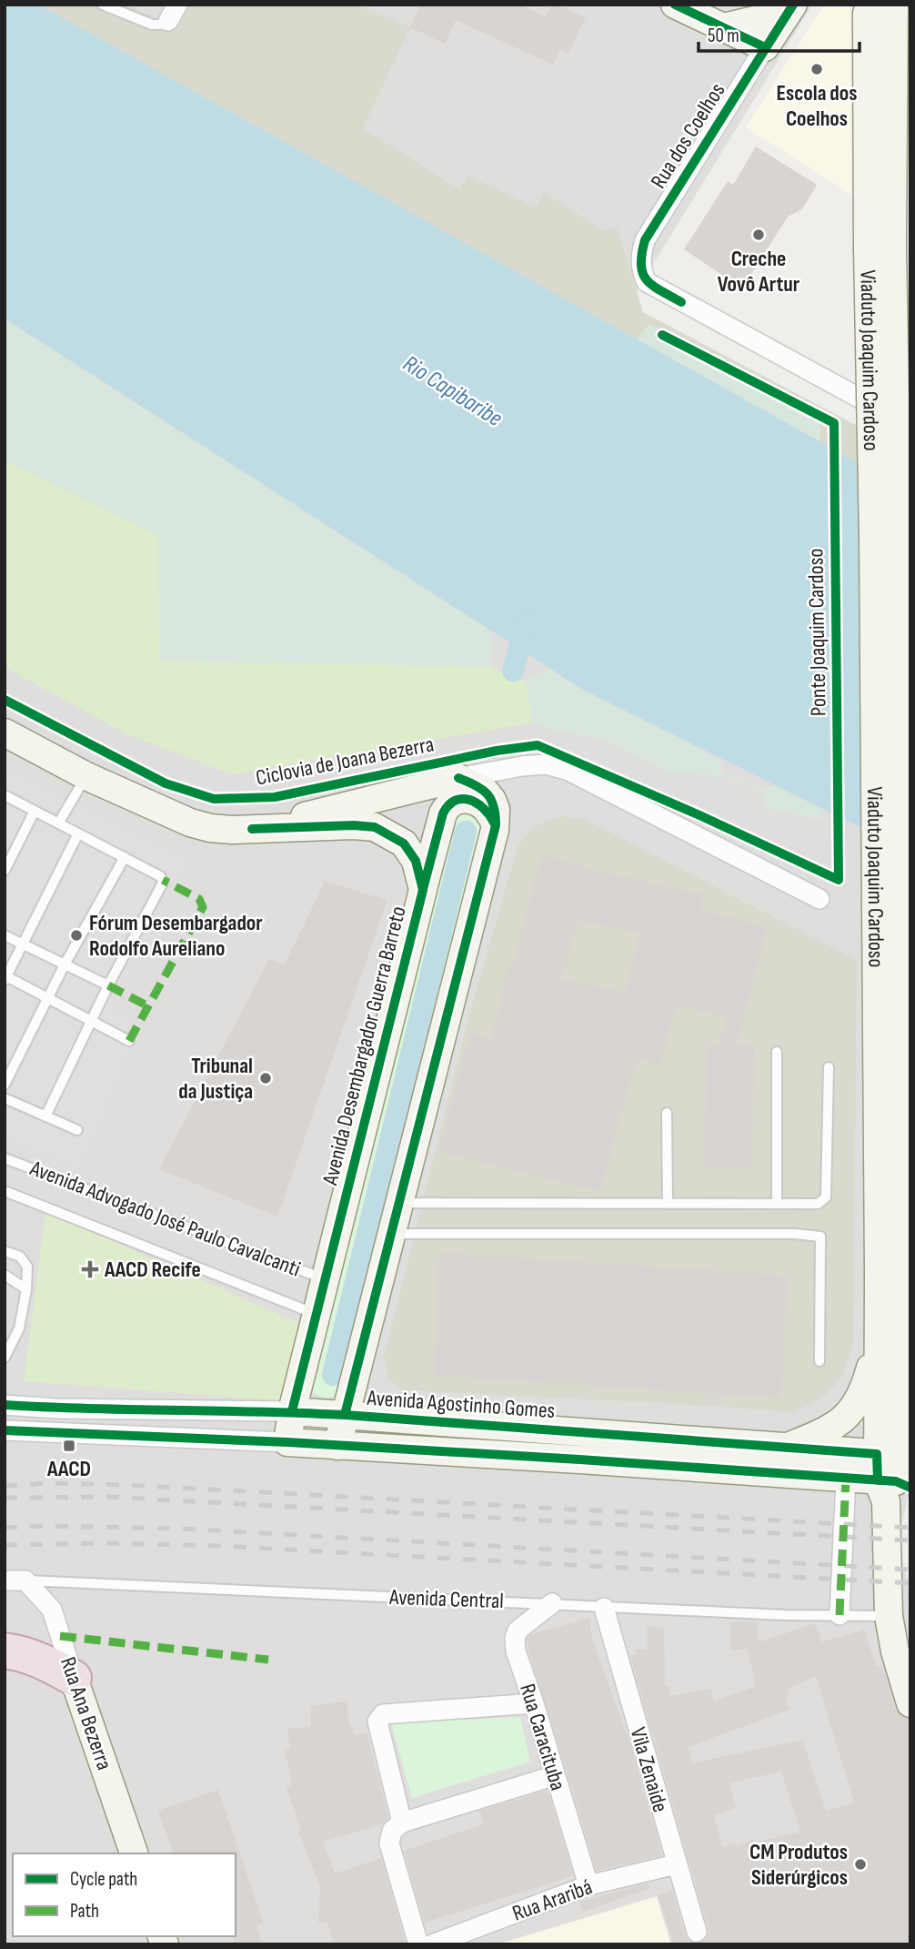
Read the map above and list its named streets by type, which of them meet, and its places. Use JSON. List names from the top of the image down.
{
  "streets": {
    "street": [
      "Rua dos Coelhos",
      "Viaduto Joaquim Cardoso",
      "Avenida Desembargador Guerra Barreto",
      "Avenida Agostinho Gomes",
      "Avenida Central",
      "Rua Ana Bezerra",
      "Rua Caracituba",
      "Vila Zenaide",
      "Rua Araribá"
    ],
    "lane": ["Avenida Advogado José Paulo Cavalcanti"],
    "cycle path": ["Ponte Joaquim Cardoso"]
  },
  "crossings": [
    ["Viaduto Joaquim Cardoso", "Avenida Agostinho Gomes"],
    ["Viaduto Joaquim Cardoso", "Avenida Central"],
    ["Avenida Desembargador Guerra Barreto", "Avenida Advogado José Paulo Cavalcanti"],
    ["Avenida Desembargador Guerra Barreto", "Avenida Agostinho Gomes"],
    ["Avenida Central", "Rua Ana Bezerra"],
    ["Avenida Central", "Rua Caracituba"],
    ["Avenida Central", "Vila Zenaide"],
    ["Rua Caracituba", "Rua Araribá"],
    ["Vila Zenaide", "Rua Araribá"]
  ],
  "water": ["Rio Capibaribe"],
  "places": {
    "other": [
      "Escola dos Coelhos",
      "Creche Vovô Artur",
      "Fórum Desembargador Rodolfo Aureliano",
      "Tribunal da Justiça",
      "CM Produtos Siderúrgicos"
    ],
    "health": ["AACD Recife"],
    "transit": ["AACD"]
  },
  "legend": ["Cycle path", "Path"],
  "scale_bar": "50 m"
}
